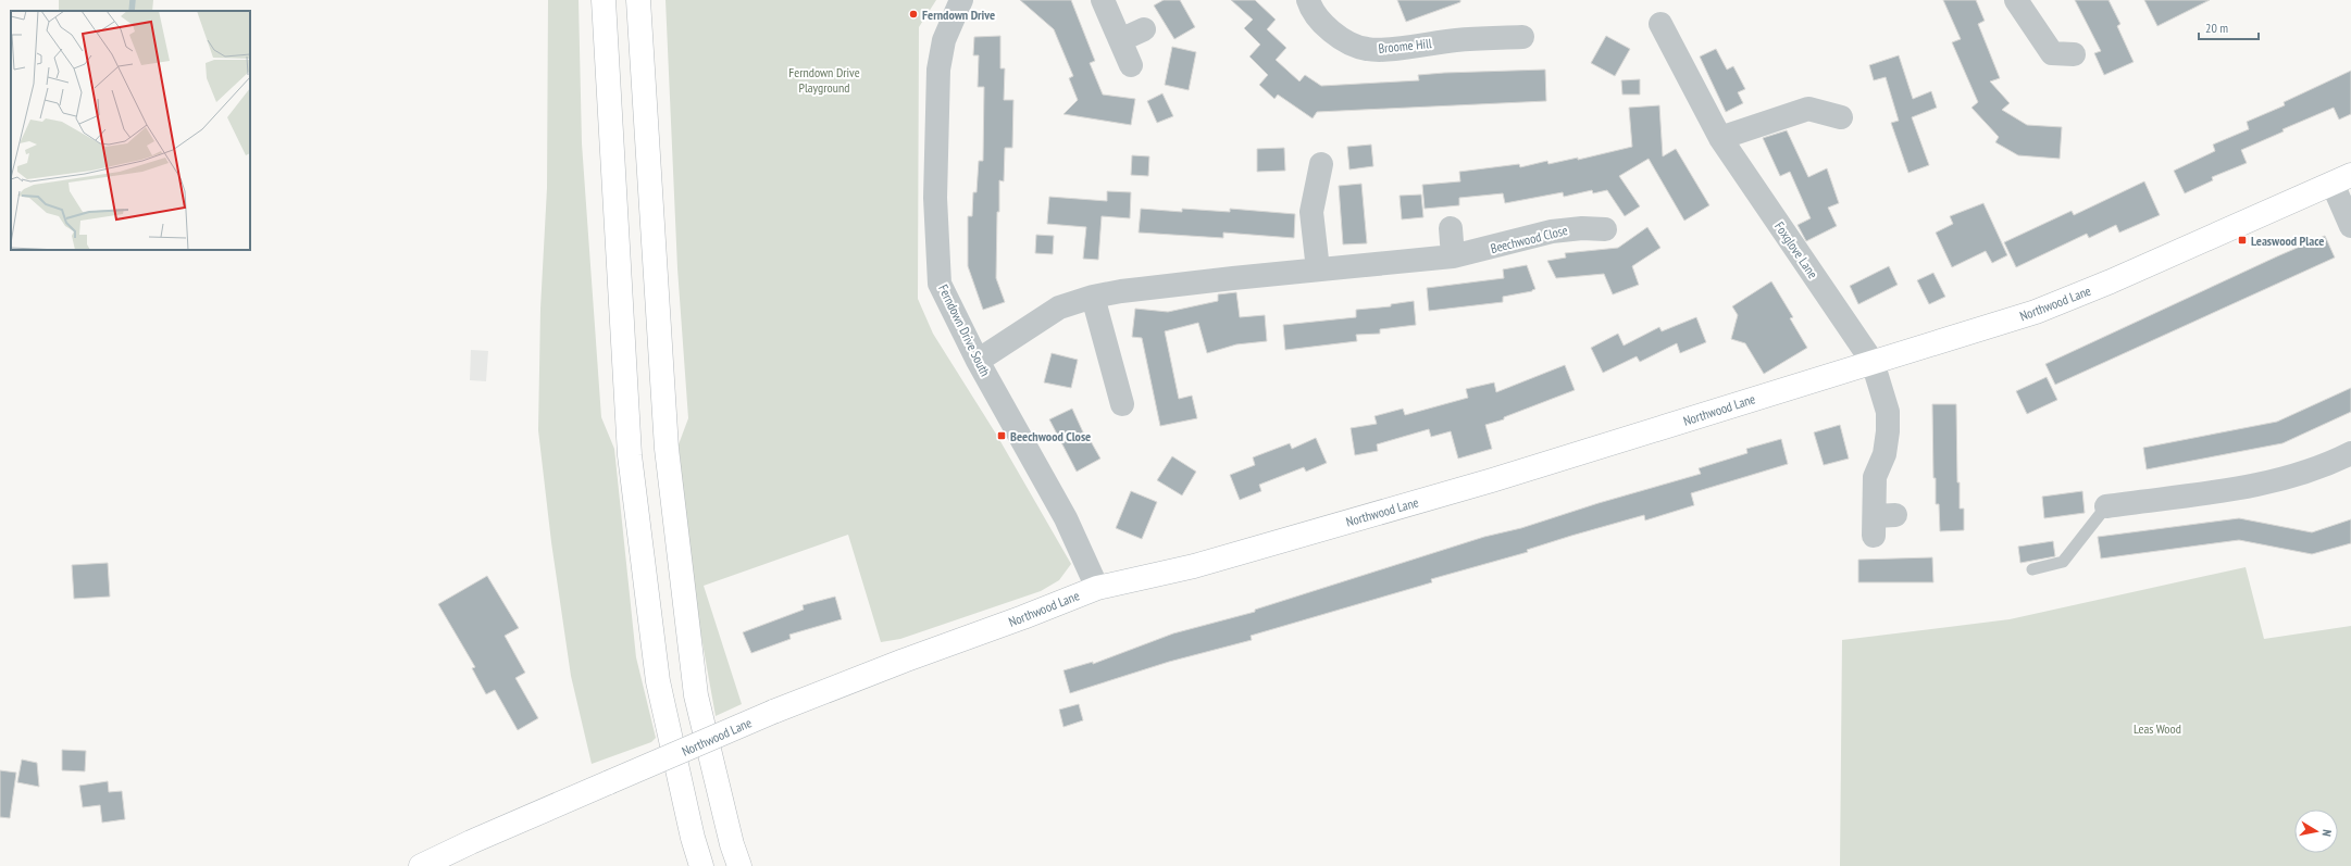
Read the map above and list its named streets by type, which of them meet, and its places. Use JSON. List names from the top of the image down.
{
  "streets": {
    "main road": ["Northwood Lane"],
    "street": [
      "Broome Hill",
      "Beechwood Close",
      "Foxglove Lane",
      "Ferndown Drive South"
    ]
  },
  "crossings": [
    ["Beechwood Close", "Ferndown Drive South"],
    ["Foxglove Lane", "Northwood Lane"],
    ["Northwood Lane", "Ferndown Drive South"]
  ],
  "parks": ["Ferndown Drive Playground", "Leas Wood"],
  "places": {
    "other": ["Ferndown Drive"],
    "transit": ["Leaswood Place", "Beechwood Close"]
  },
  "scale_bar": "20 m",
  "north": "right"
}
